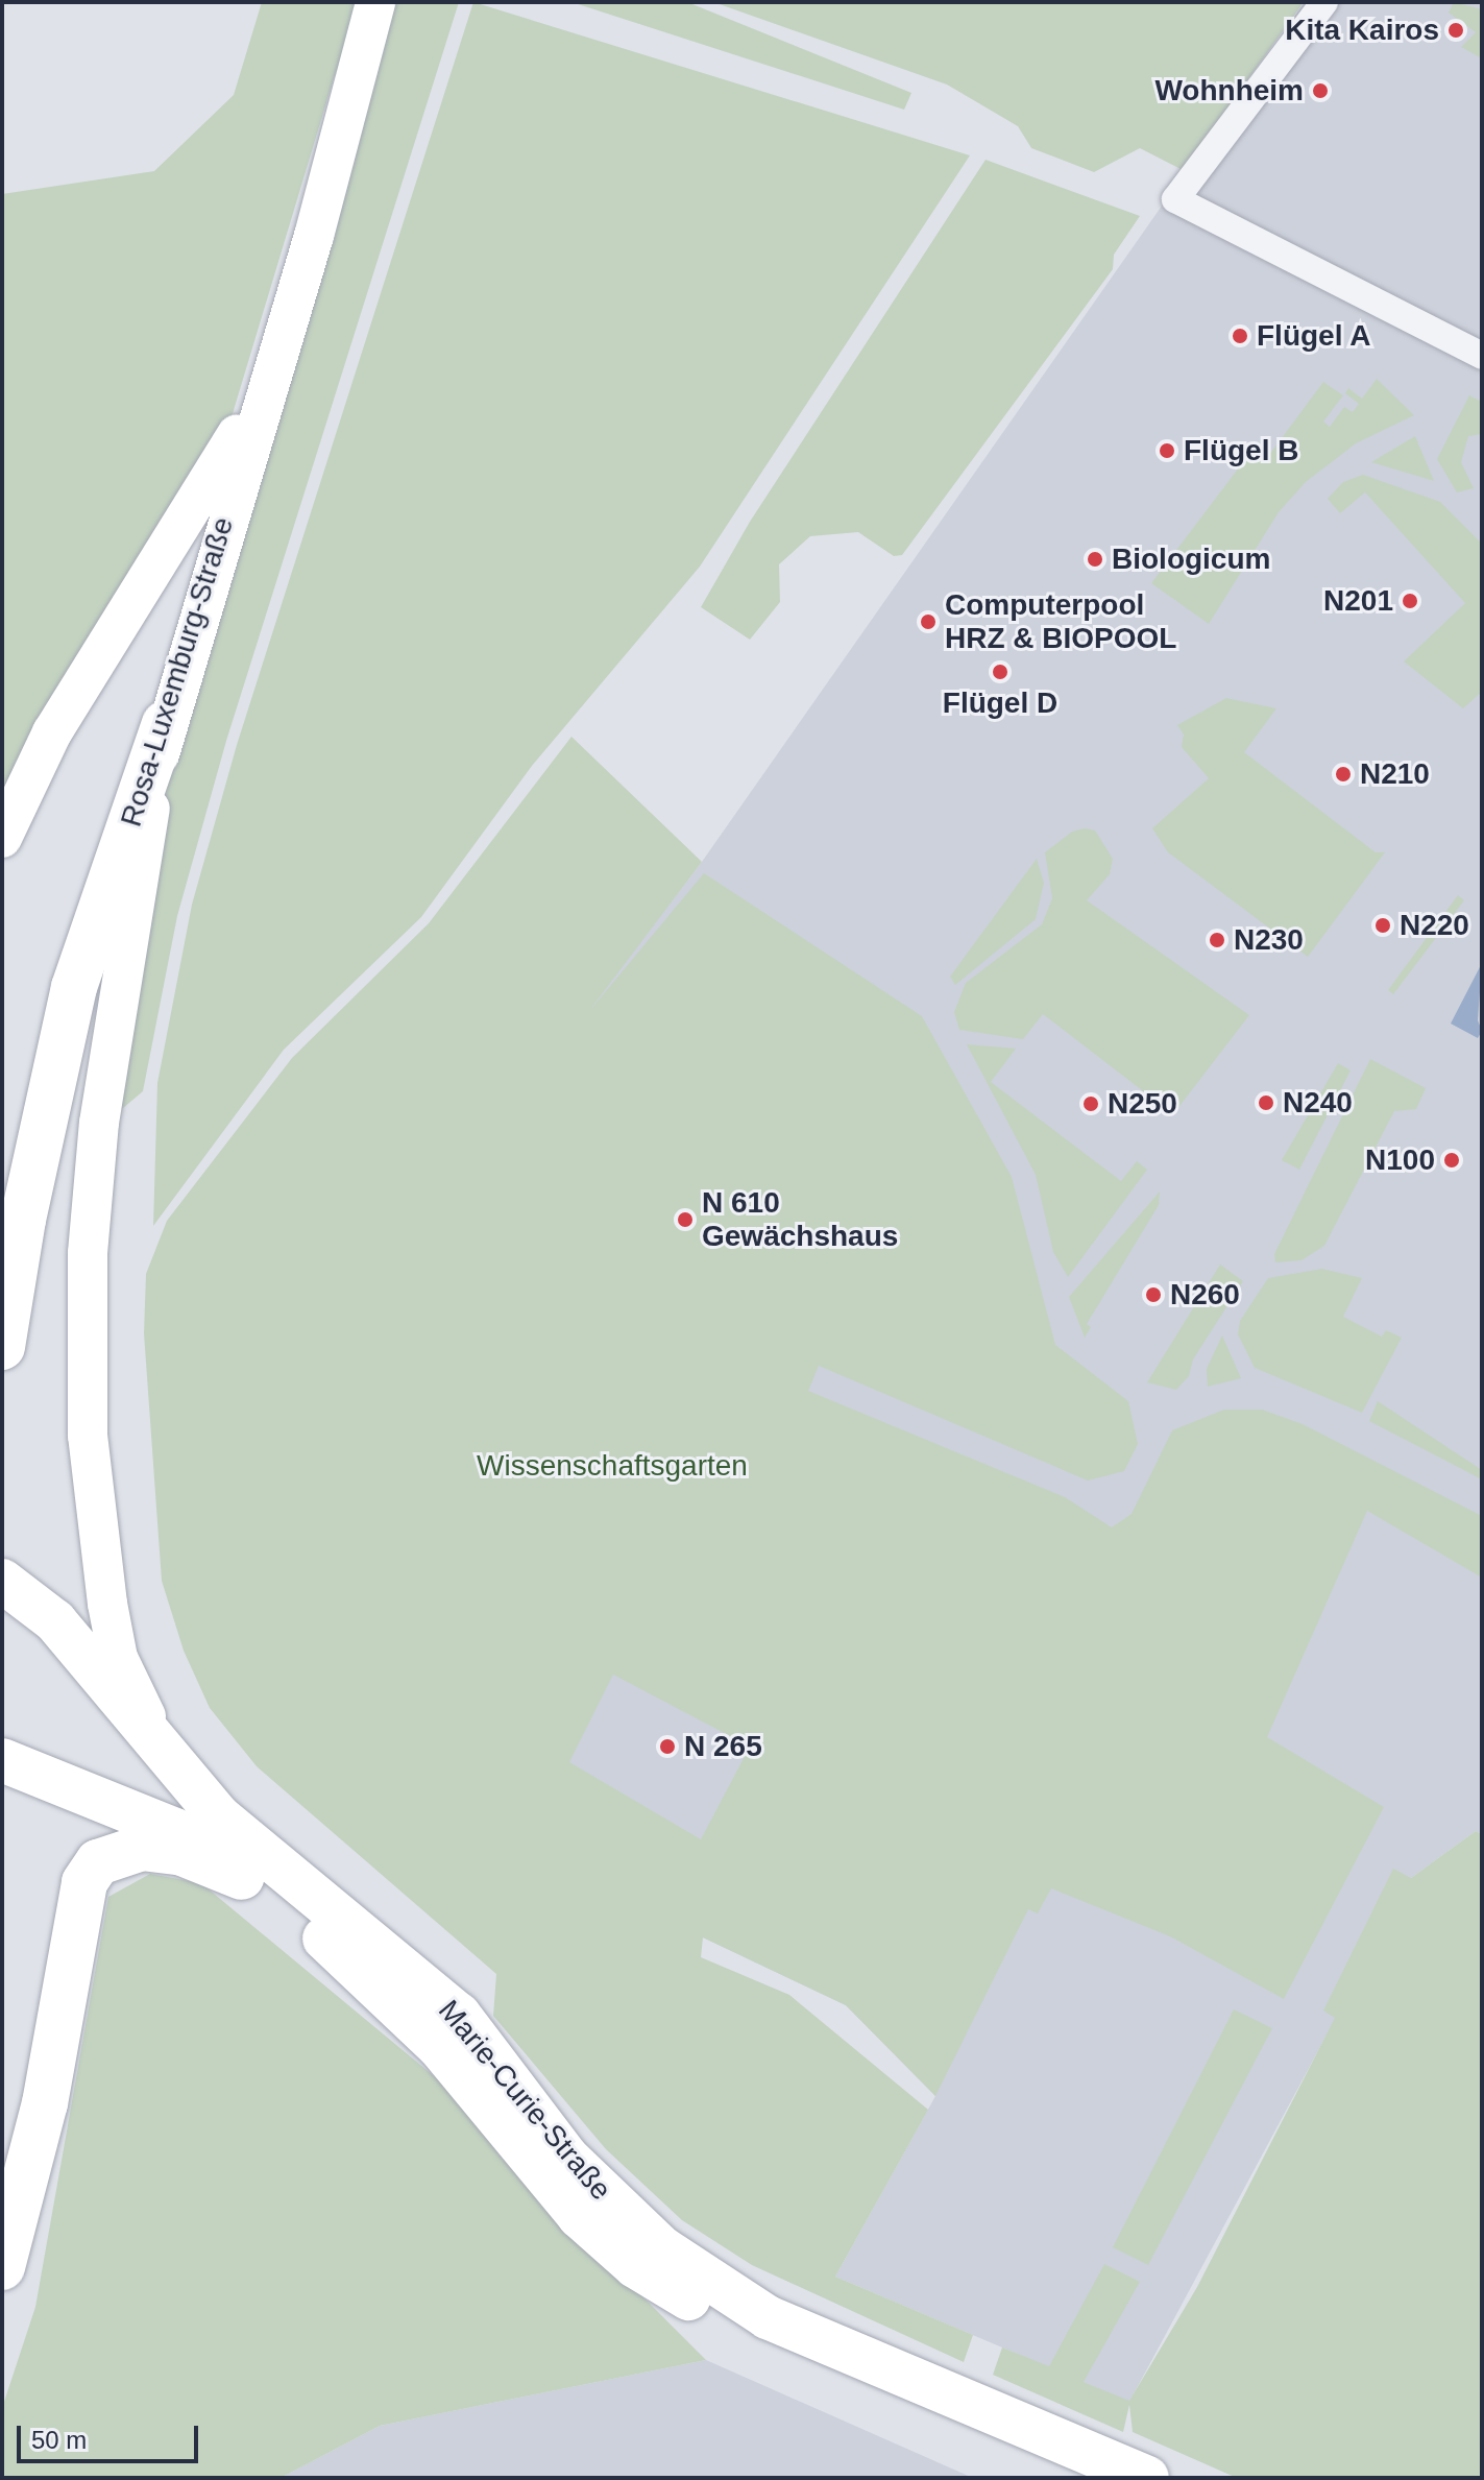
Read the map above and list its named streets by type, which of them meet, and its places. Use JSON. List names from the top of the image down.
{
  "streets": {
    "highway": ["Rosa-Luxemburg-Straße"],
    "main road": ["Marie-Curie-Straße"]
  },
  "parks": ["Wissenschaftsgarten"],
  "places": [
    "Kita Kairos",
    "Wohnheim",
    "Flügel A",
    "Flügel B",
    "Biologicum",
    "N201",
    "Computerpool HRZ & BIOPOOL",
    "Flügel D",
    "N210",
    "N220",
    "N230",
    "N240",
    "N250",
    "N100",
    "N 610 Gewächshaus",
    "N260",
    "N 265"
  ],
  "scale_bar": "50 m"
}
